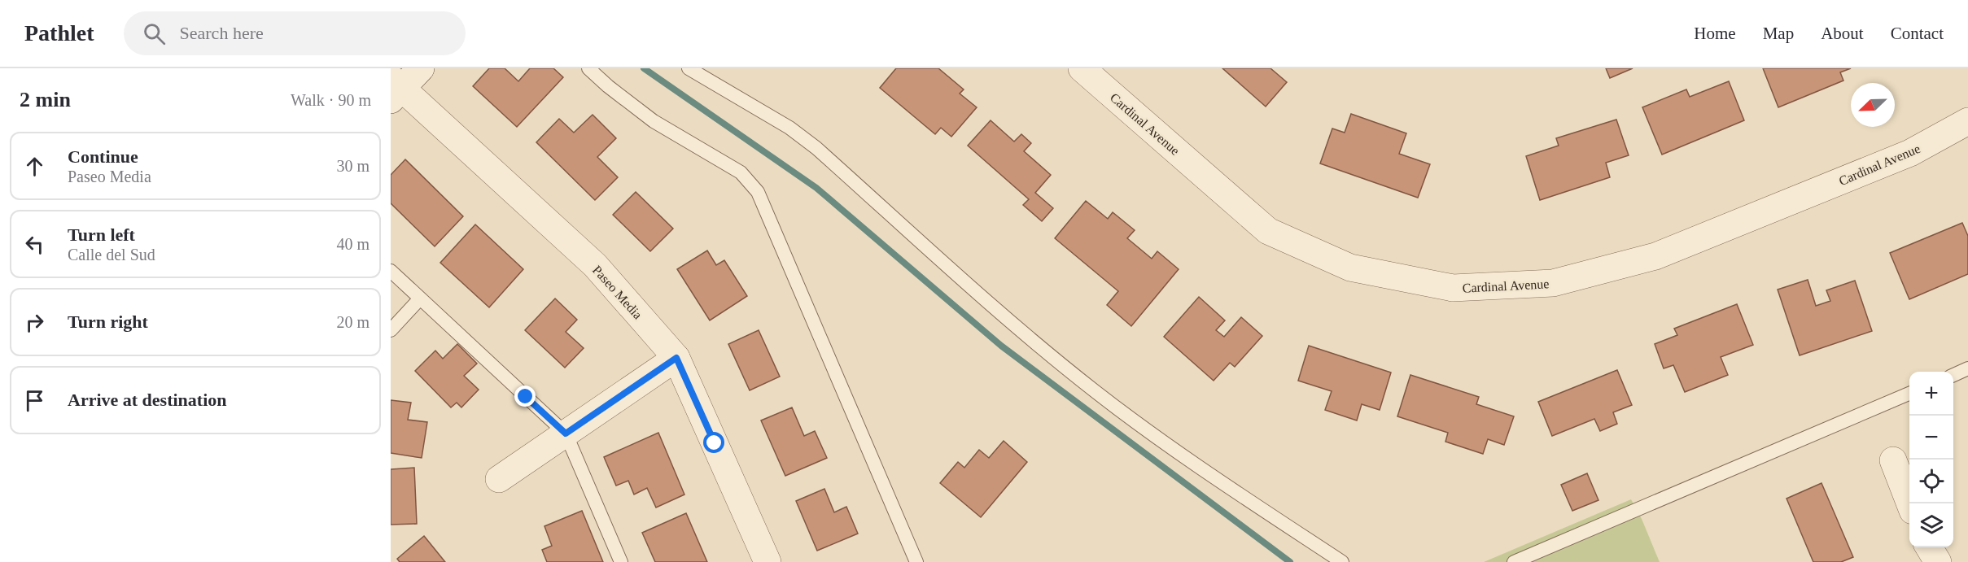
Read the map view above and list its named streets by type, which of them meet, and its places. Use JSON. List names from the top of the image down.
{
  "streets": {
    "street": ["Cardinal Avenue", "Paseo Media"]
  },
  "north": "bottom left",
  "page": {
    "header": "Pathlet",
    "search": "Search here",
    "nav": [
      "Home",
      "Map",
      "About",
      "Contact"
    ],
    "heading": ["2 min", "Walk · 90 m"],
    "list": [
      ["Continue", "Paseo Media", "30 m"],
      ["Turn left", "Calle del Sud", "40 m"],
      ["Turn right", "20 m"],
      "Arrive at destination"
    ],
    "map_buttons": ["+", "−"]
  }
}
